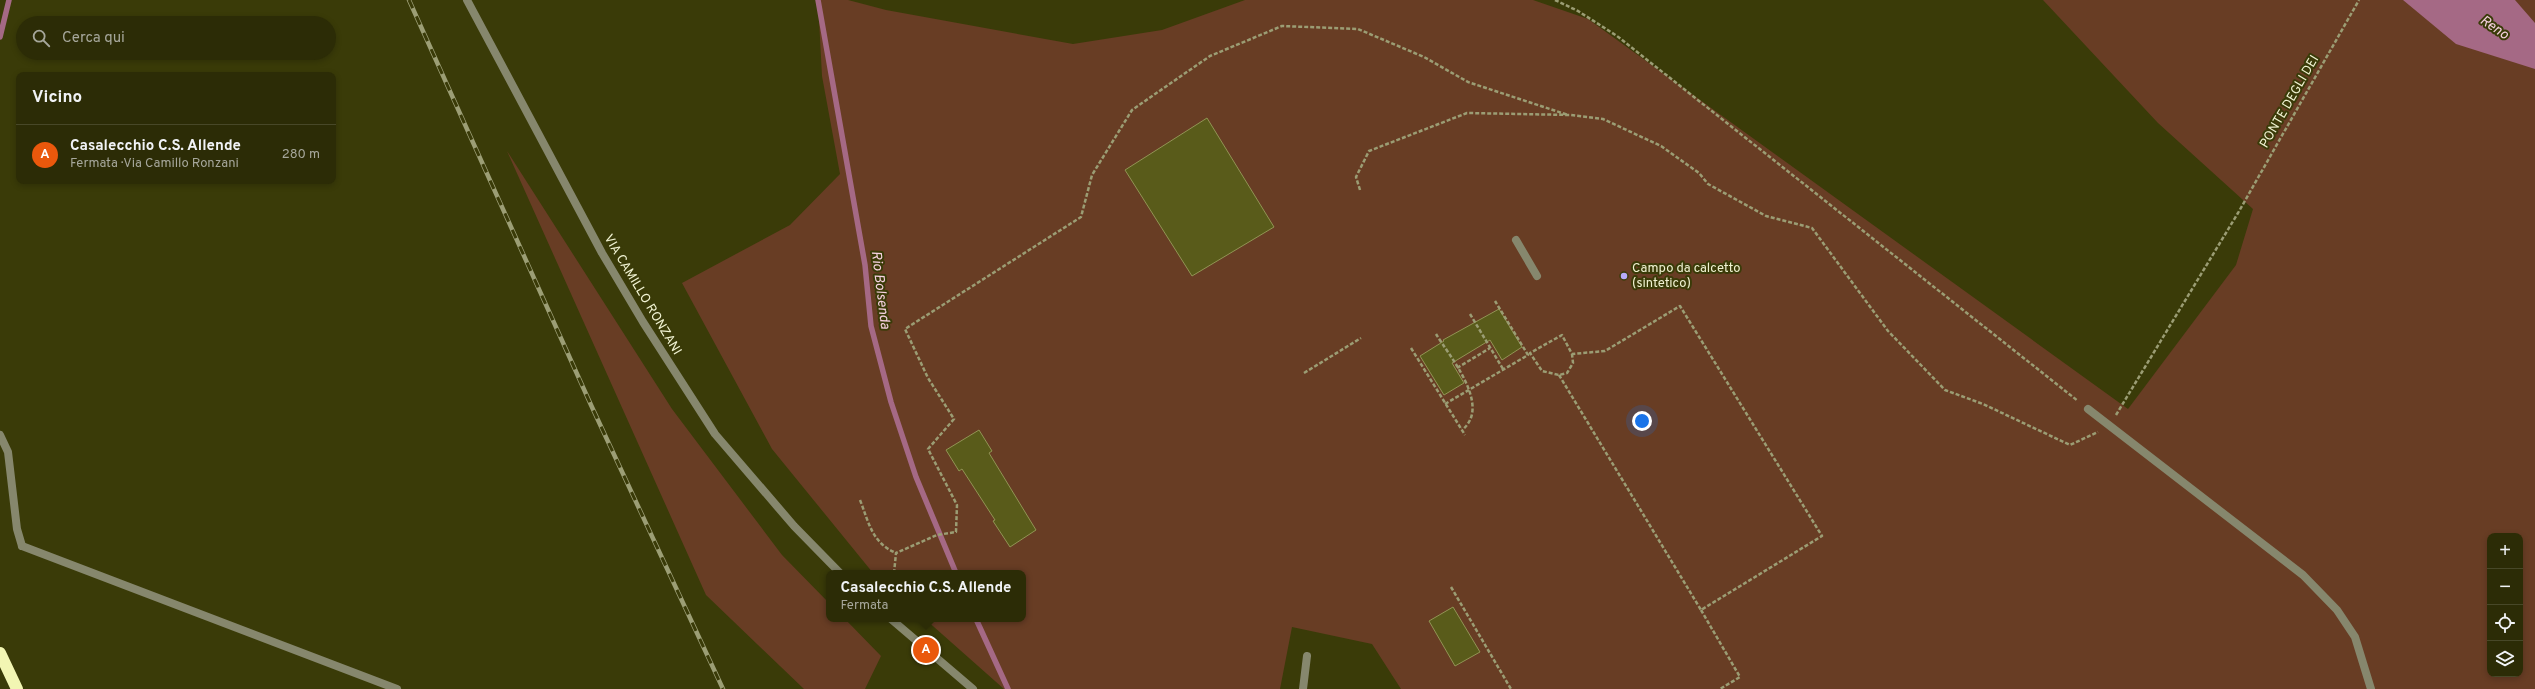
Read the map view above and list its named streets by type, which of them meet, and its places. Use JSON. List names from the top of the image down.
{
  "streets": {
    "street": ["VIA CAMILLO RONZANI"],
    "path": ["PONTE DEGLI DEI"]
  },
  "water": ["Reno", "Rio Bolsenda"],
  "places": ["Campo da calcetto (sintetico)"],
  "page": {
    "search": "Cerca qui",
    "heading": "Vicino",
    "list": [
      {
        "mark": "A",
        "name": "Casalecchio C.S. Allende",
        "note": "Fermata · Via Camillo Ronzani",
        "value": "280 m"
      }
    ],
    "map_buttons": ["+", "−"],
    "popup": ["Casalecchio C.S. Allende", "Fermata"],
    "pins": "A"
  }
}
